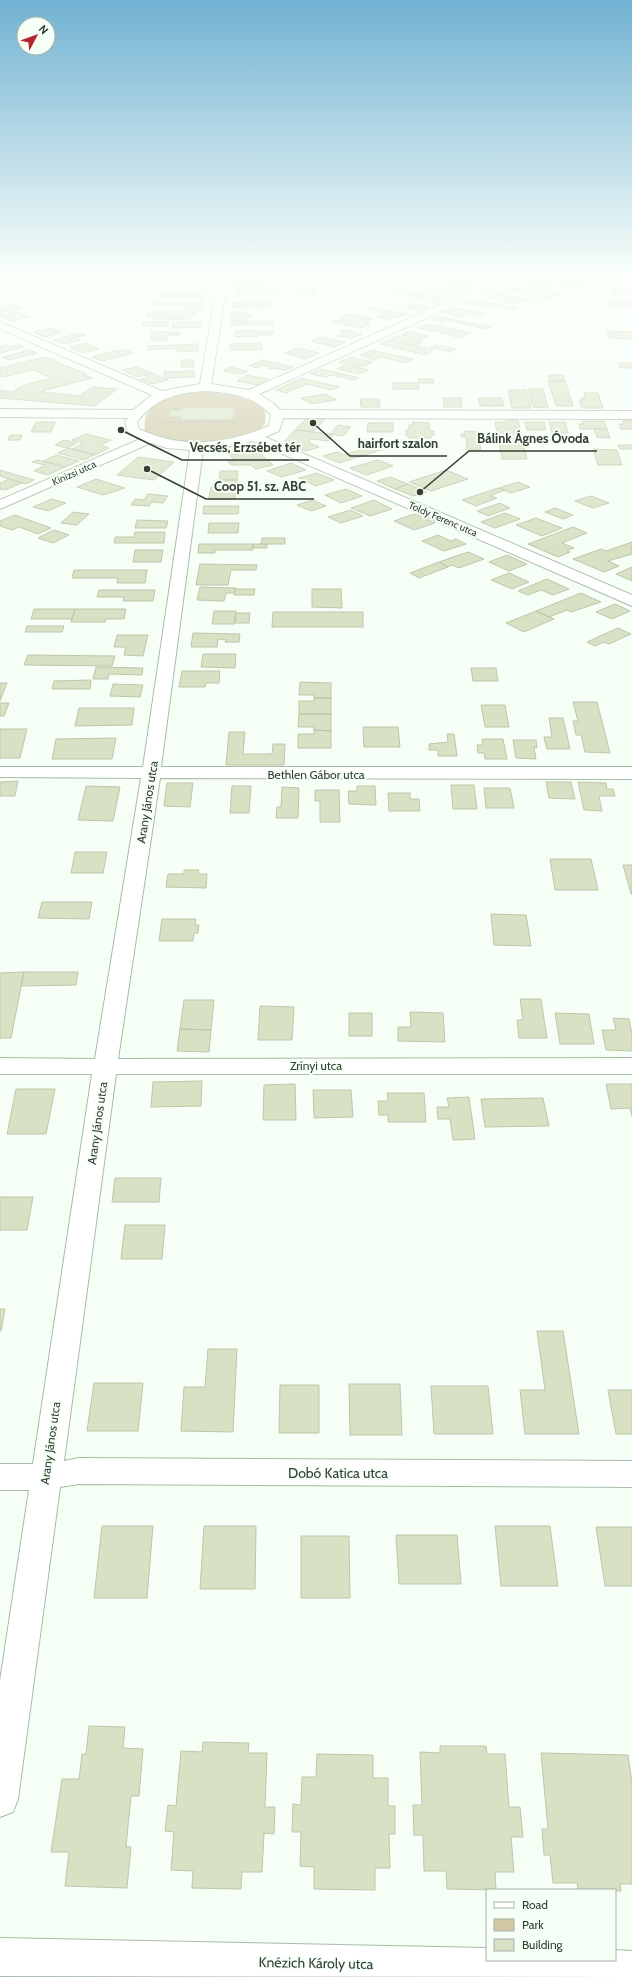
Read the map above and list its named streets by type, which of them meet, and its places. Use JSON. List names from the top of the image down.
{
  "streets": {
    "street": [
      "Kinizsi utca",
      "Toldy Ferenc utca",
      "Bethlen Gábor utca",
      "Arany János utca",
      "Zrínyi utca",
      "Dobó Katica utca",
      "Knézich Károly utca"
    ]
  },
  "crossings": [
    ["Bethlen Gábor utca", "Arany János utca"],
    ["Arany János utca", "Zrínyi utca"],
    ["Arany János utca", "Dobó Katica utca"]
  ],
  "places": [
    "hairfort szalon",
    "Vecsés, Erzsébet tér",
    "Coop 51. sz. ABC",
    "Bálink Ágnes Óvoda"
  ],
  "legend": ["Road", "Park", "Building"],
  "north": "top right"
}
